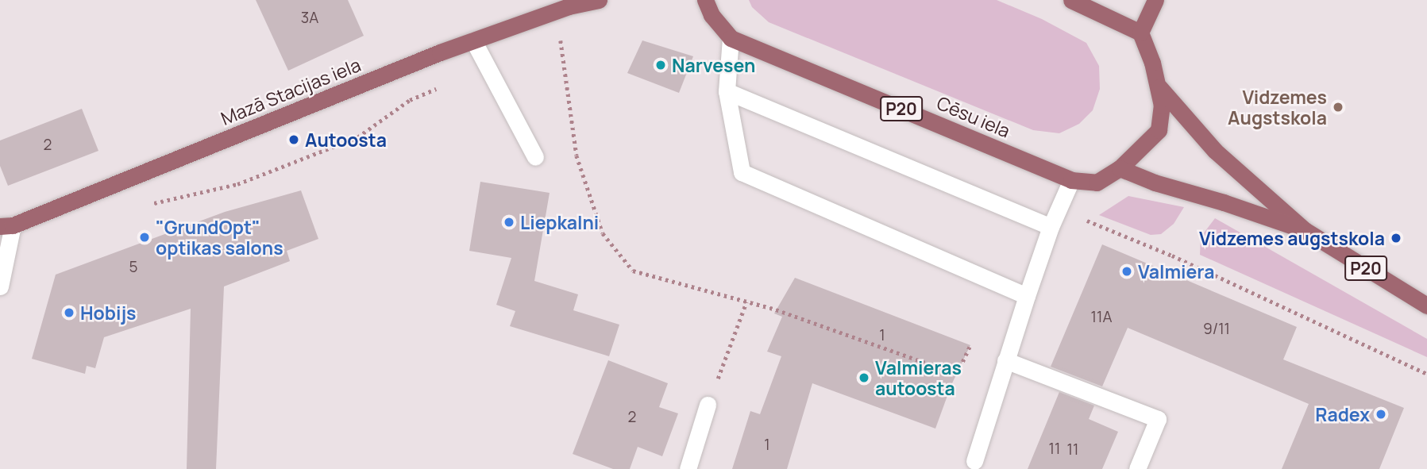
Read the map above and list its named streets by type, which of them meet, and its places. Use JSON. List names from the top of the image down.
{
  "streets": {
    "main road": ["Mazā Stacijas iela", "P20", "Cēsu iela"]
  },
  "places": [
    "Narvesen",
    "Vidzemes Augstskola",
    "Autoosta",
    "Liepkalni",
    "\"GrundOpt\" optikas salons",
    "Vidzemes augstskola",
    "Valmiera",
    "Hobijs",
    "Valmieras autoosta",
    "Radex"
  ],
  "house_numbers": [
    "3A",
    "2",
    "5",
    "11A",
    "9/11",
    "1",
    "2",
    "1",
    "11",
    "11"
  ]
}
